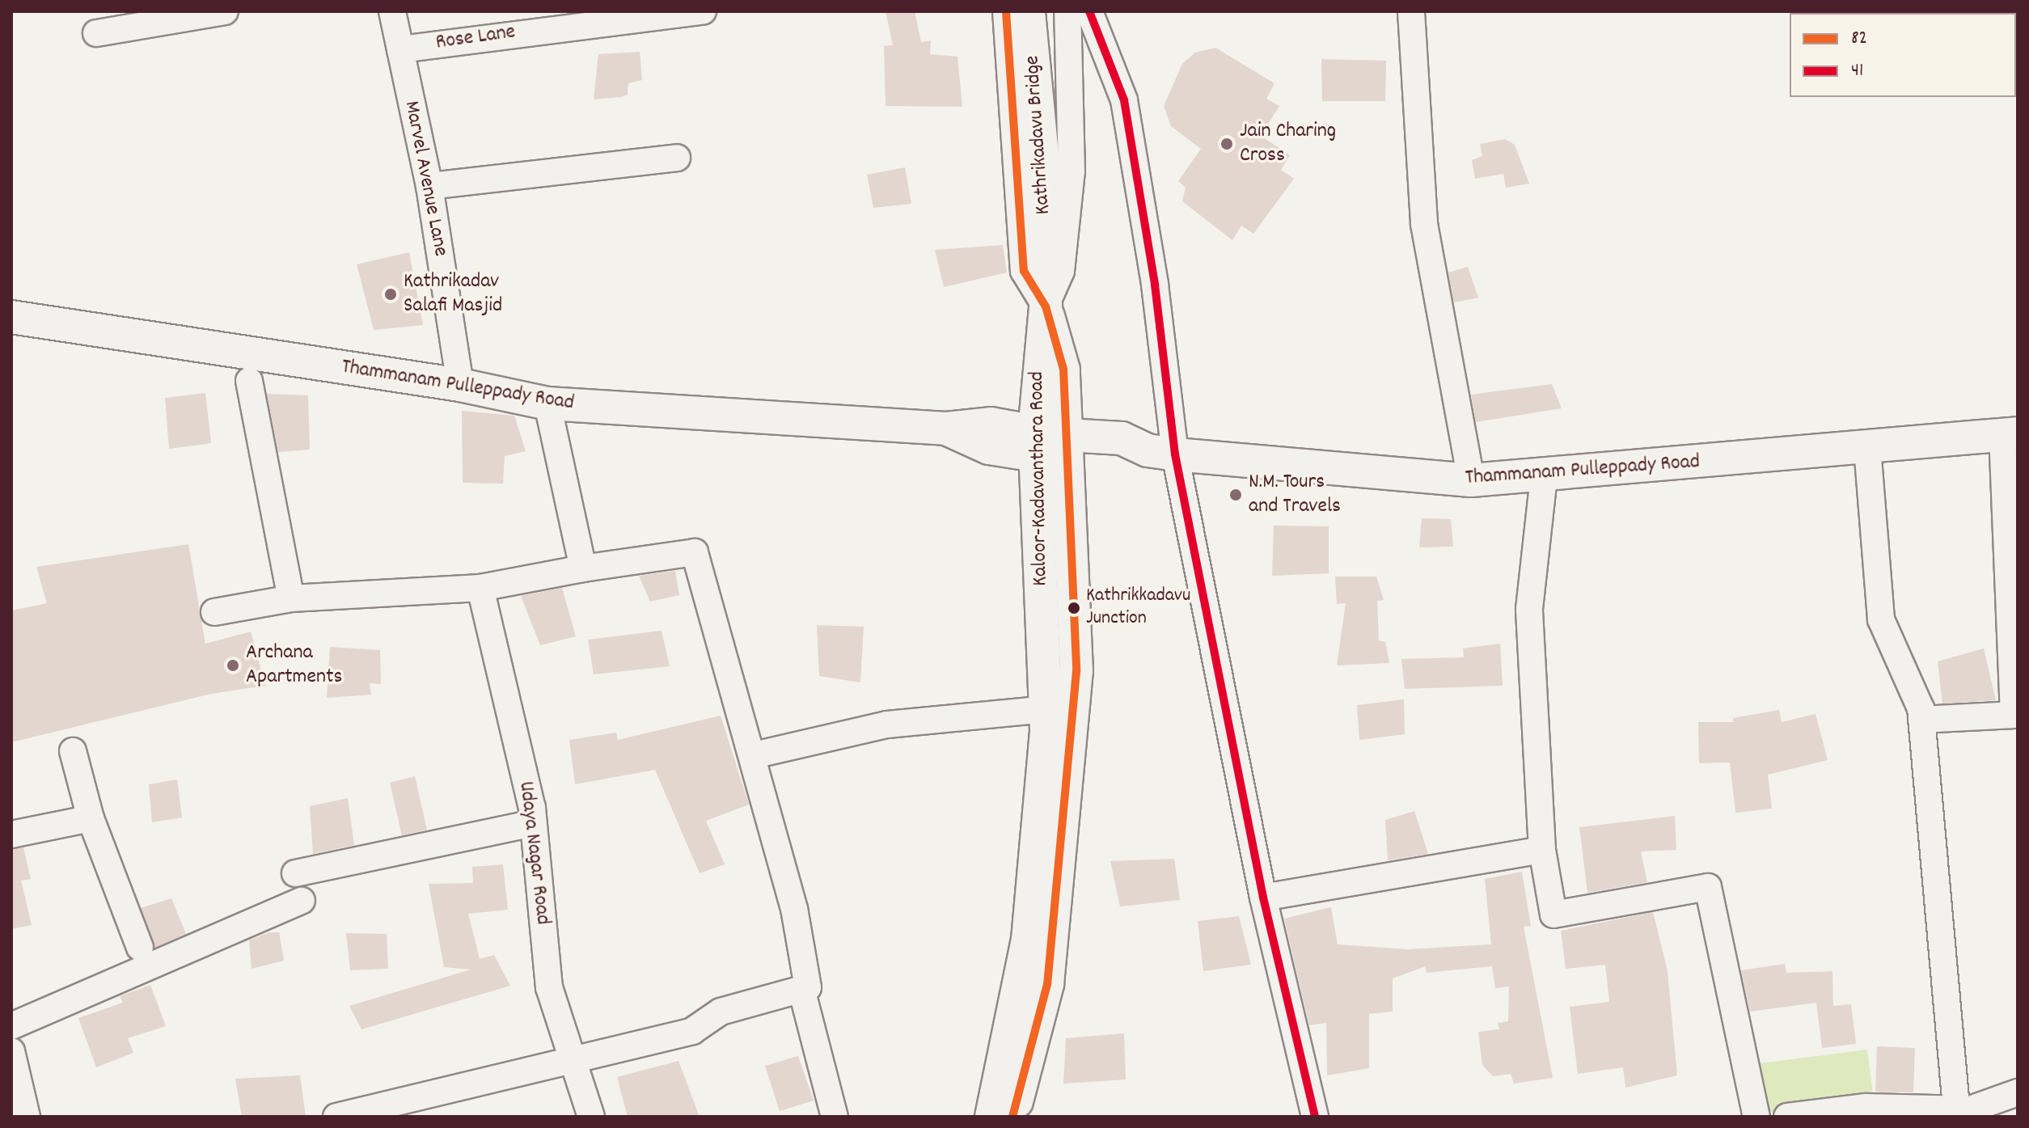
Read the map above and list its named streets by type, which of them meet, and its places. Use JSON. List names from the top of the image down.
{
  "streets": {
    "main road": ["Kathrikadavu Bridge", "Thammanam Pulleppady Road", "Kaloor-Kadavanthara Road"],
    "street": ["Rose Lane", "Marvel Avenue Lane", "Udaya Nagar Road"]
  },
  "crossings": [
    ["Rose Lane", "Marvel Avenue Lane"],
    ["Kathrikadavu Bridge", "Kaloor-Kadavanthara Road"],
    ["Marvel Avenue Lane", "Thammanam Pulleppady Road"],
    ["Thammanam Pulleppady Road", "Kaloor-Kadavanthara Road"]
  ],
  "places": [
    "Jain Charing Cross",
    "Kathrikadav Salafi Masjid",
    "N.M. Tours and Travels",
    "Kathrikkadavu Junction",
    "Archana Apartments"
  ],
  "lines": ["transit line 82", "transit line 41"],
  "legend": ["82", "41"]
}
